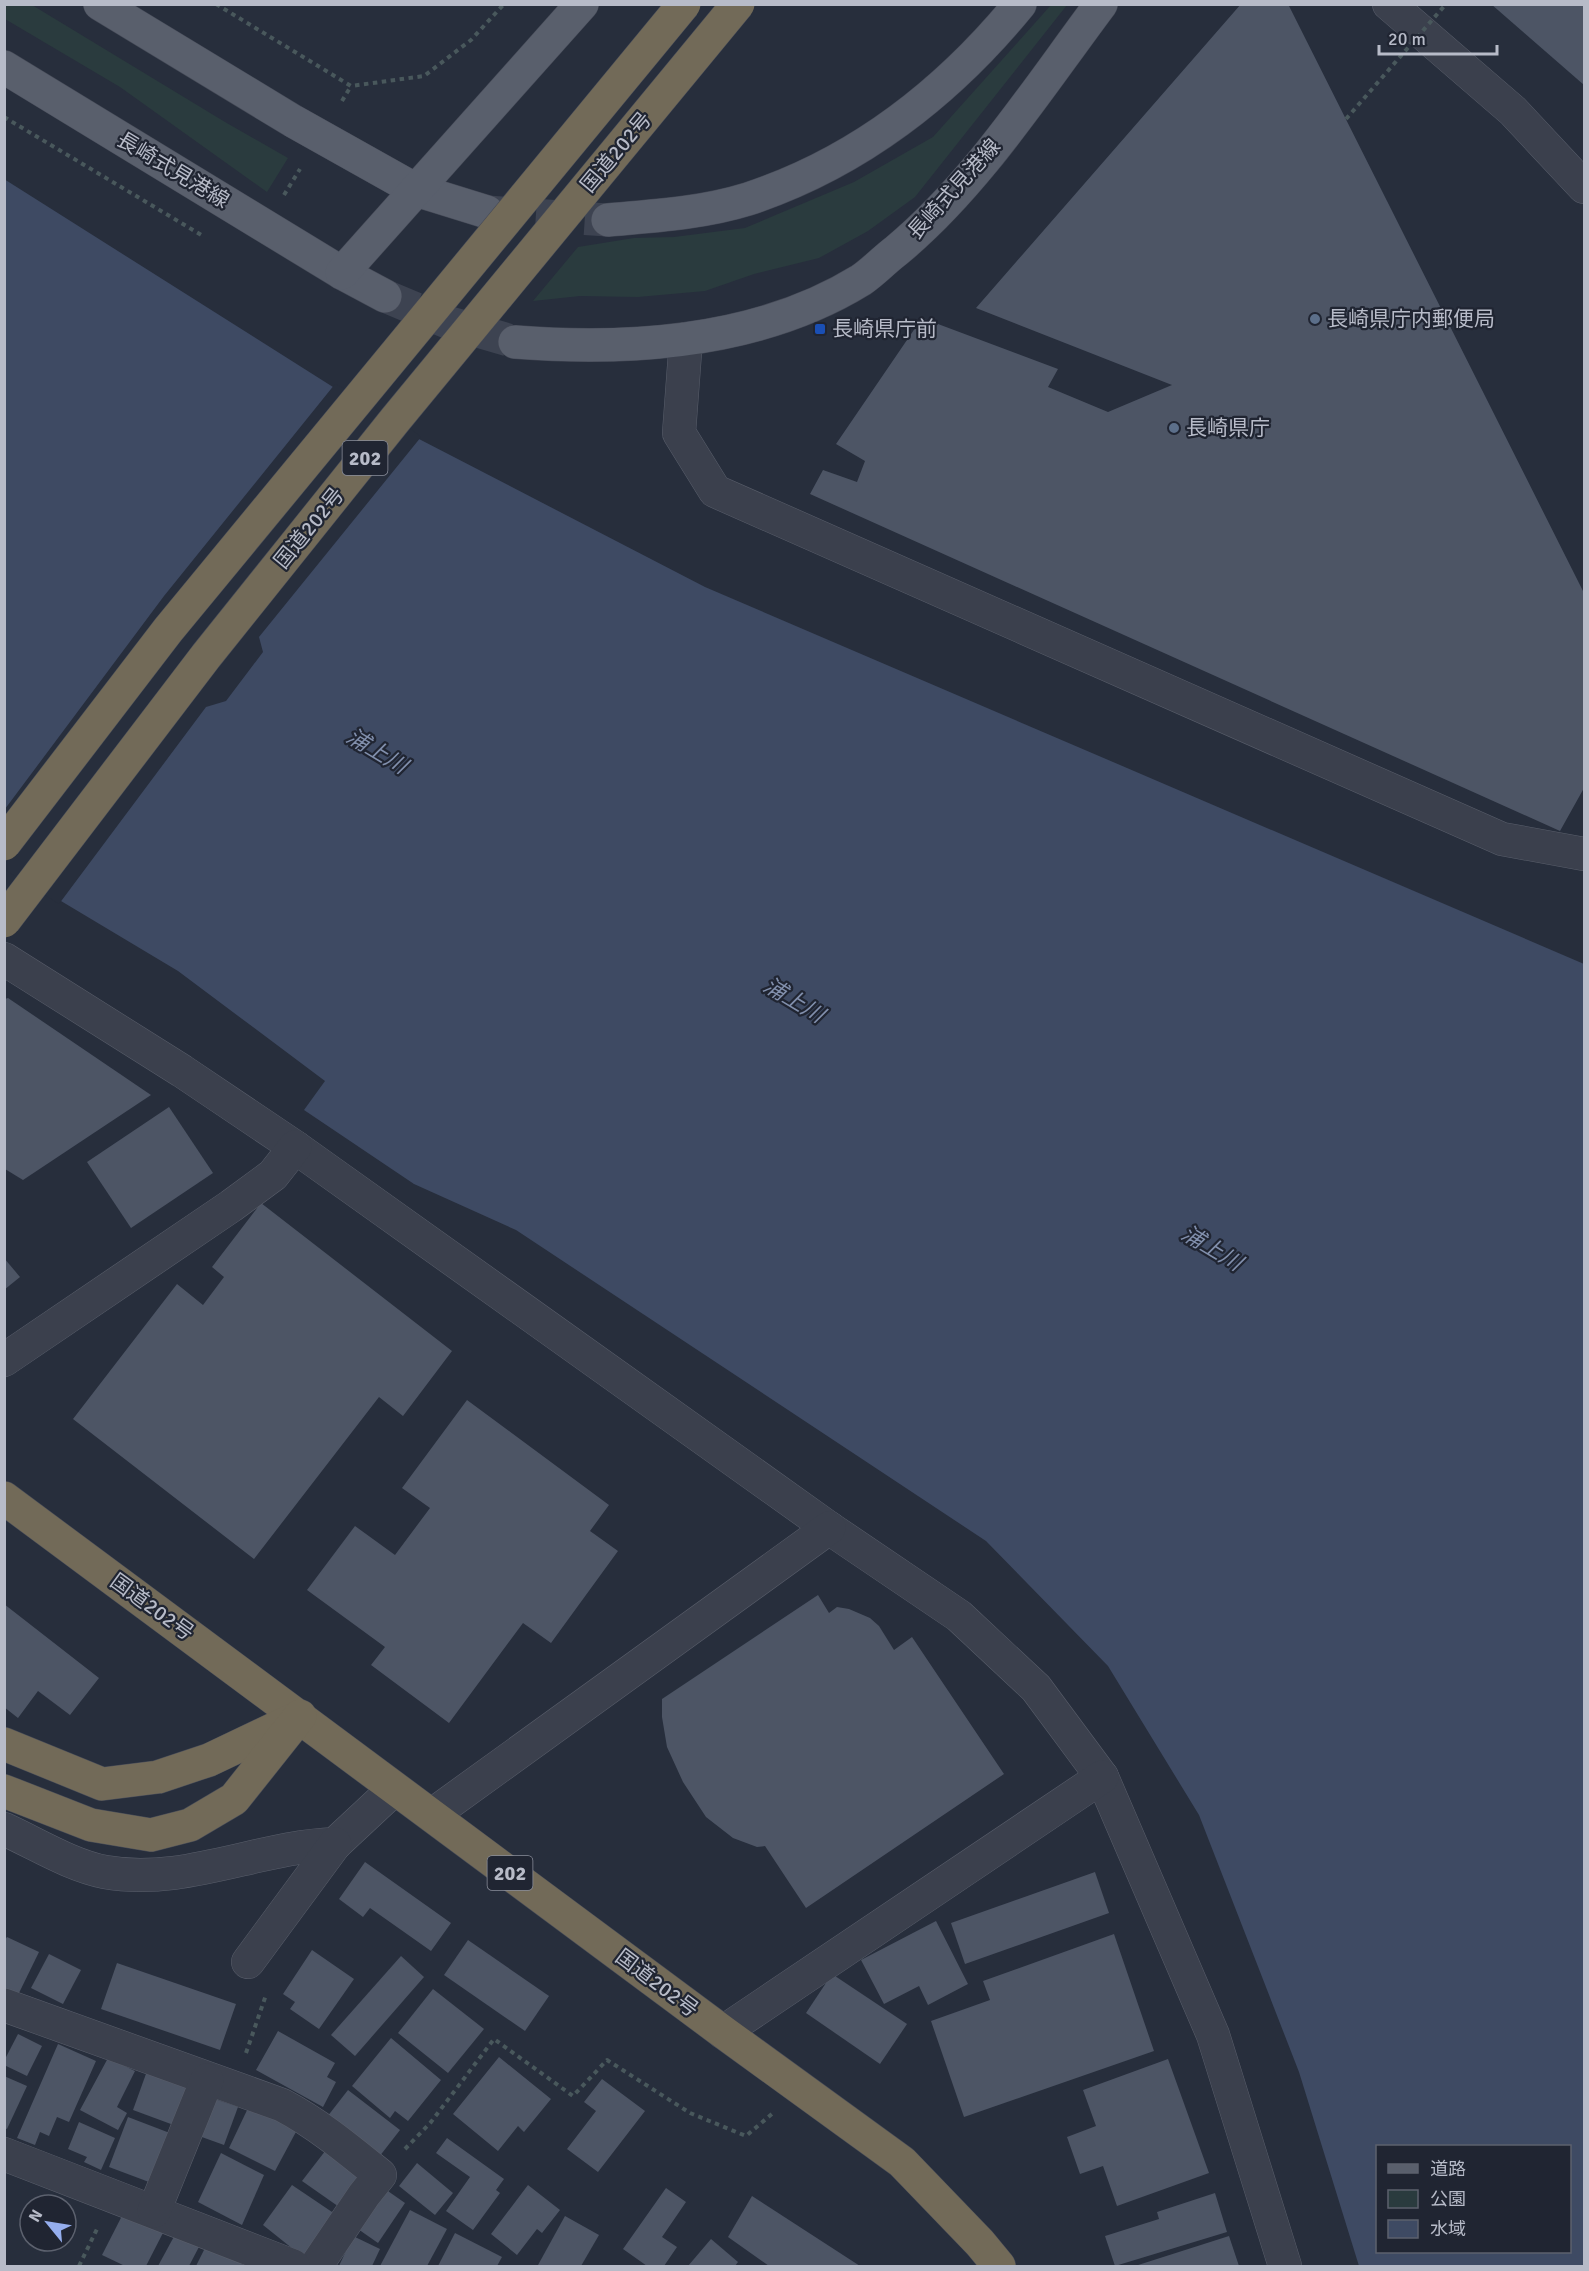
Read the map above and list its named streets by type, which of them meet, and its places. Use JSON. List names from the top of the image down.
{
  "streets": {
    "highway": ["国道202号", "202"],
    "main road": ["長崎式見港線"]
  },
  "water": ["浦上川"],
  "places": {
    "other": ["長崎県庁内郵便局", "長崎県庁"],
    "transit": ["長崎県庁前"]
  },
  "legend": ["道路", "公園", "水域"],
  "scale_bar": "20 m",
  "north": "top left"
}
